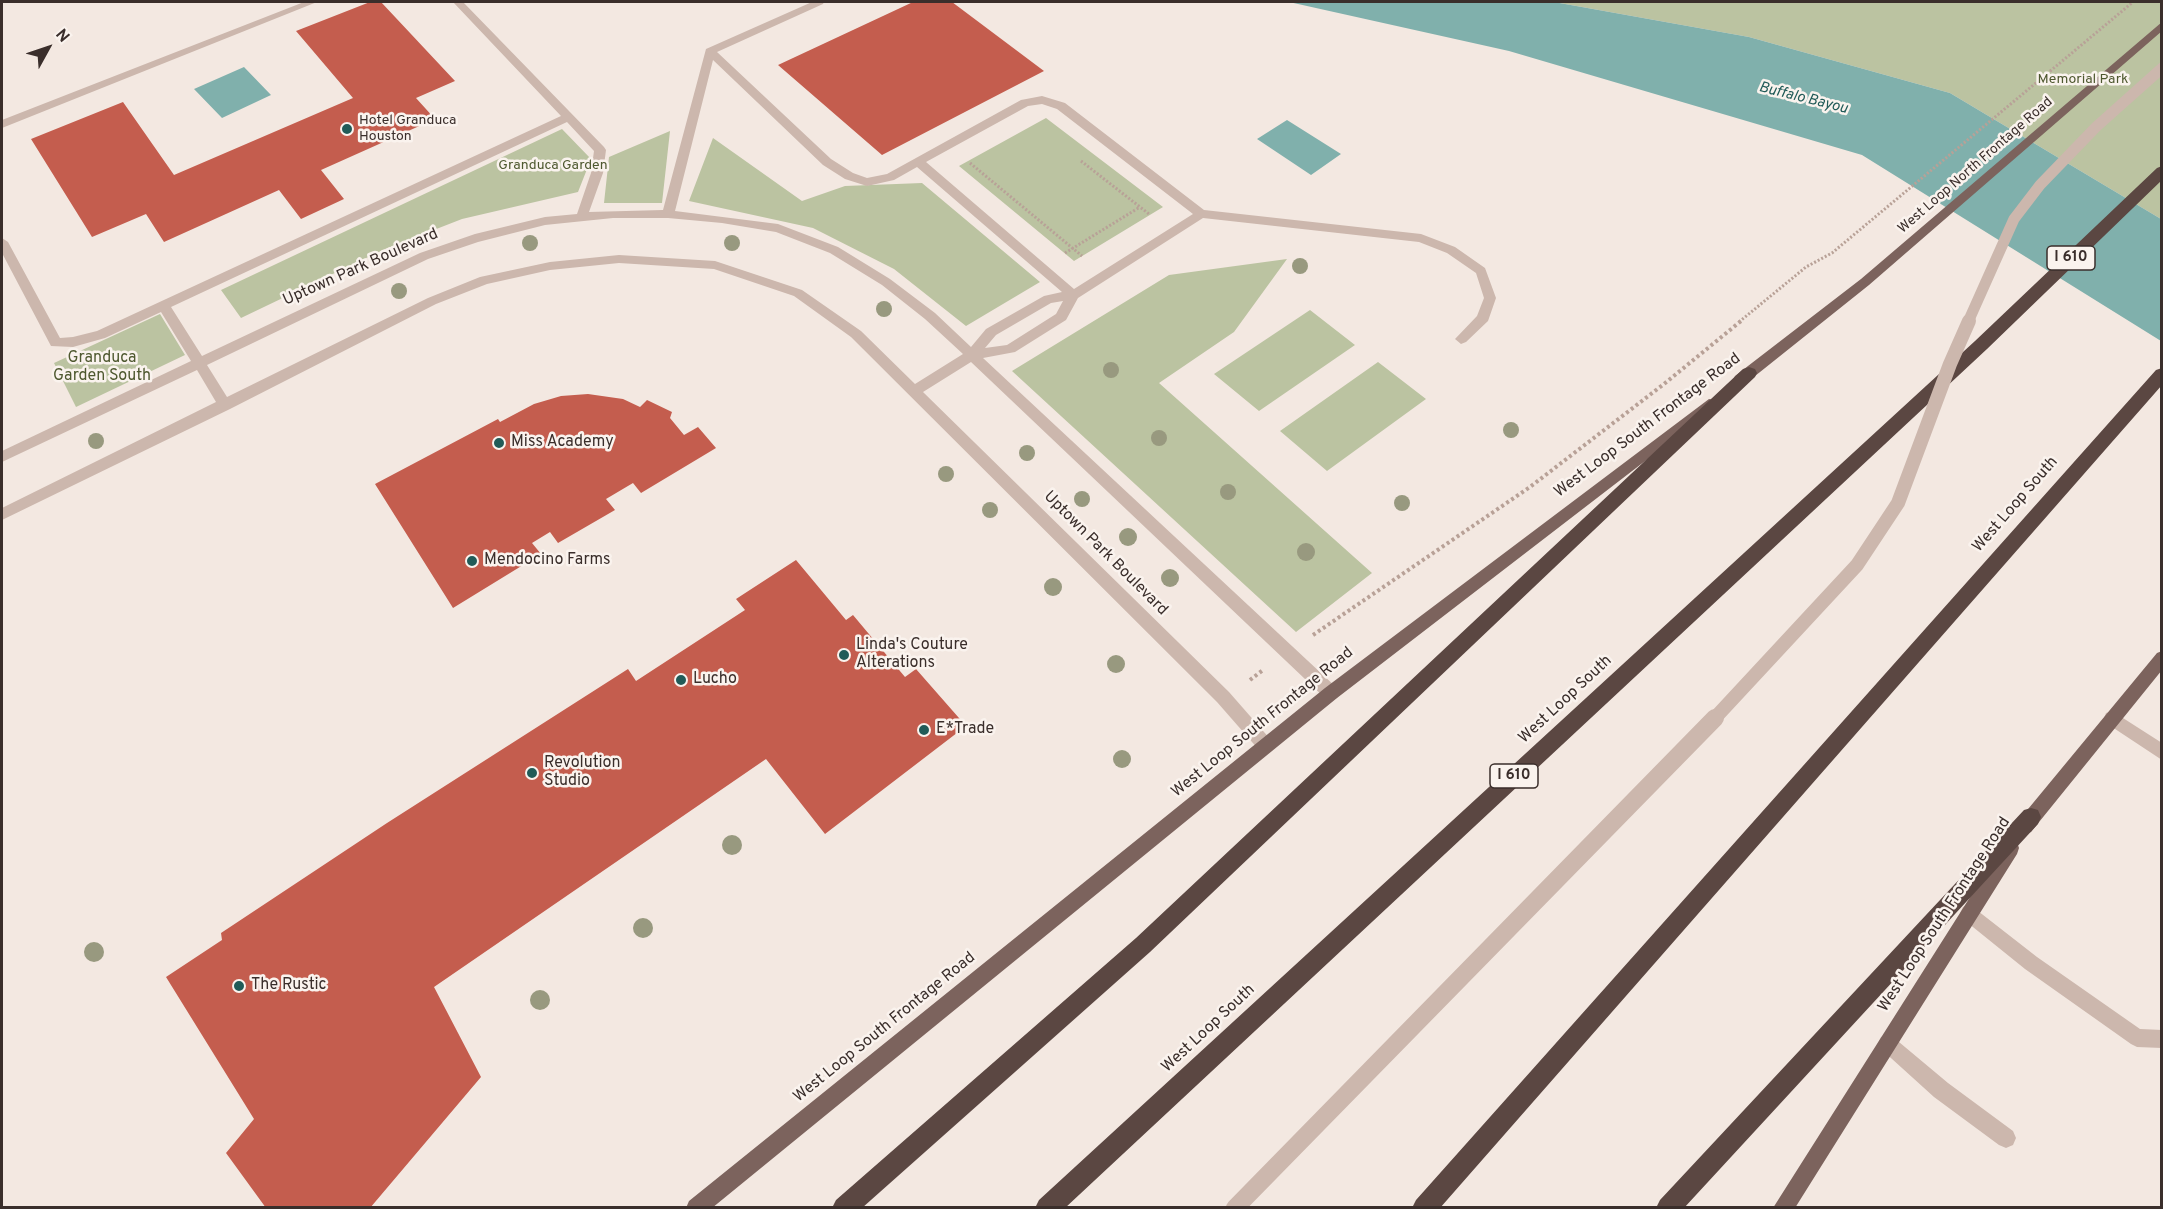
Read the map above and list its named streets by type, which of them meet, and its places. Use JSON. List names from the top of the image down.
{
  "streets": {
    "highway": ["I 610", "West Loop South"],
    "main road": ["West Loop North Frontage Road", "West Loop South Frontage Road"],
    "street": ["Uptown Park Boulevard"]
  },
  "crossings": [
    ["West Loop North Frontage Road", "West Loop South Frontage Road"],
    ["Uptown Park Boulevard", "West Loop South Frontage Road"]
  ],
  "water": ["Buffalo Bayou"],
  "parks": ["Memorial Park", "Granduca Garden", "Granduca Garden South"],
  "places": [
    "Hotel Granduca Houston",
    "Miss Academy",
    "Mendocino Farms",
    "Linda's Couture Alterations",
    "Lucho",
    "E*Trade",
    "Revolution Studio",
    "The Rustic"
  ],
  "north": "top right"
}
